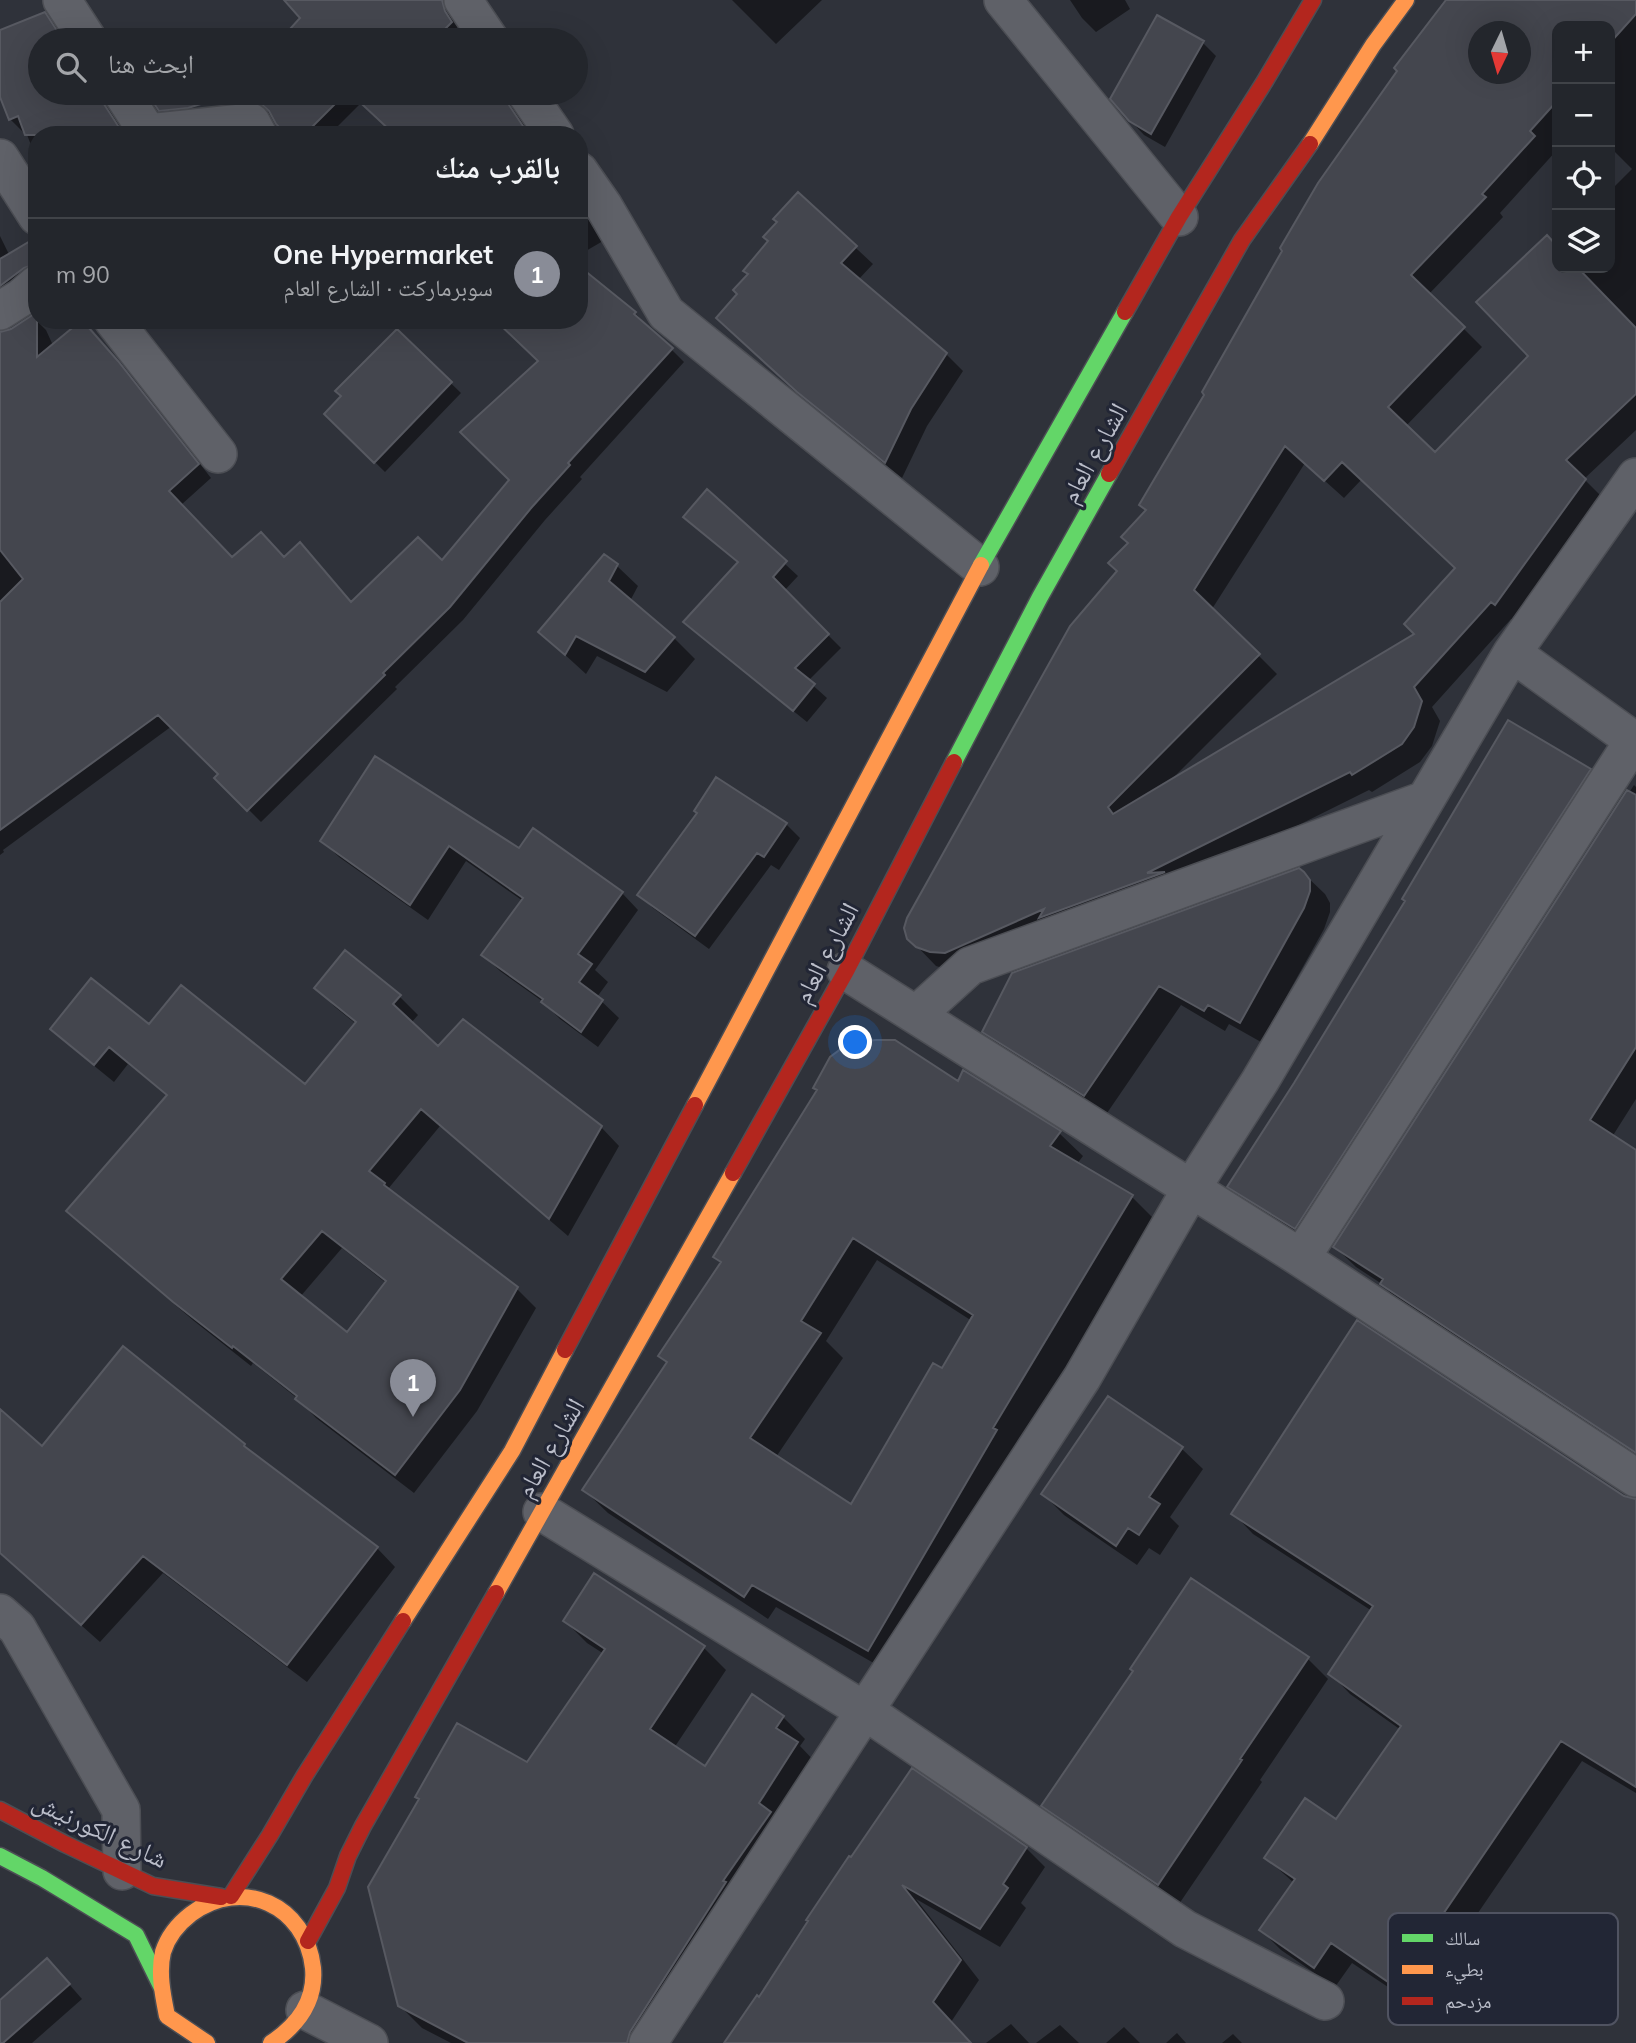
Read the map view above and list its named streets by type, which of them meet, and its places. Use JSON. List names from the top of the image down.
{
  "streets": {
    "main road": ["الشارع العام", "شارع الكورنيش"]
  },
  "crossings": [
    ["الشارع العام", "شارع الكورنيش"]
  ],
  "legend": ["سالك", "بطيء", "مزدحم"],
  "north": "bottom",
  "page": {
    "map_buttons": ["+", "−"],
    "search": "ابحث هنا",
    "heading": "بالقرب منك",
    "list": [
      {
        "mark": "1",
        "name": "One Hypermarket",
        "note": "سوبرماركت · الشارع العام",
        "value": "90 m"
      }
    ],
    "pins": "1"
  }
}
